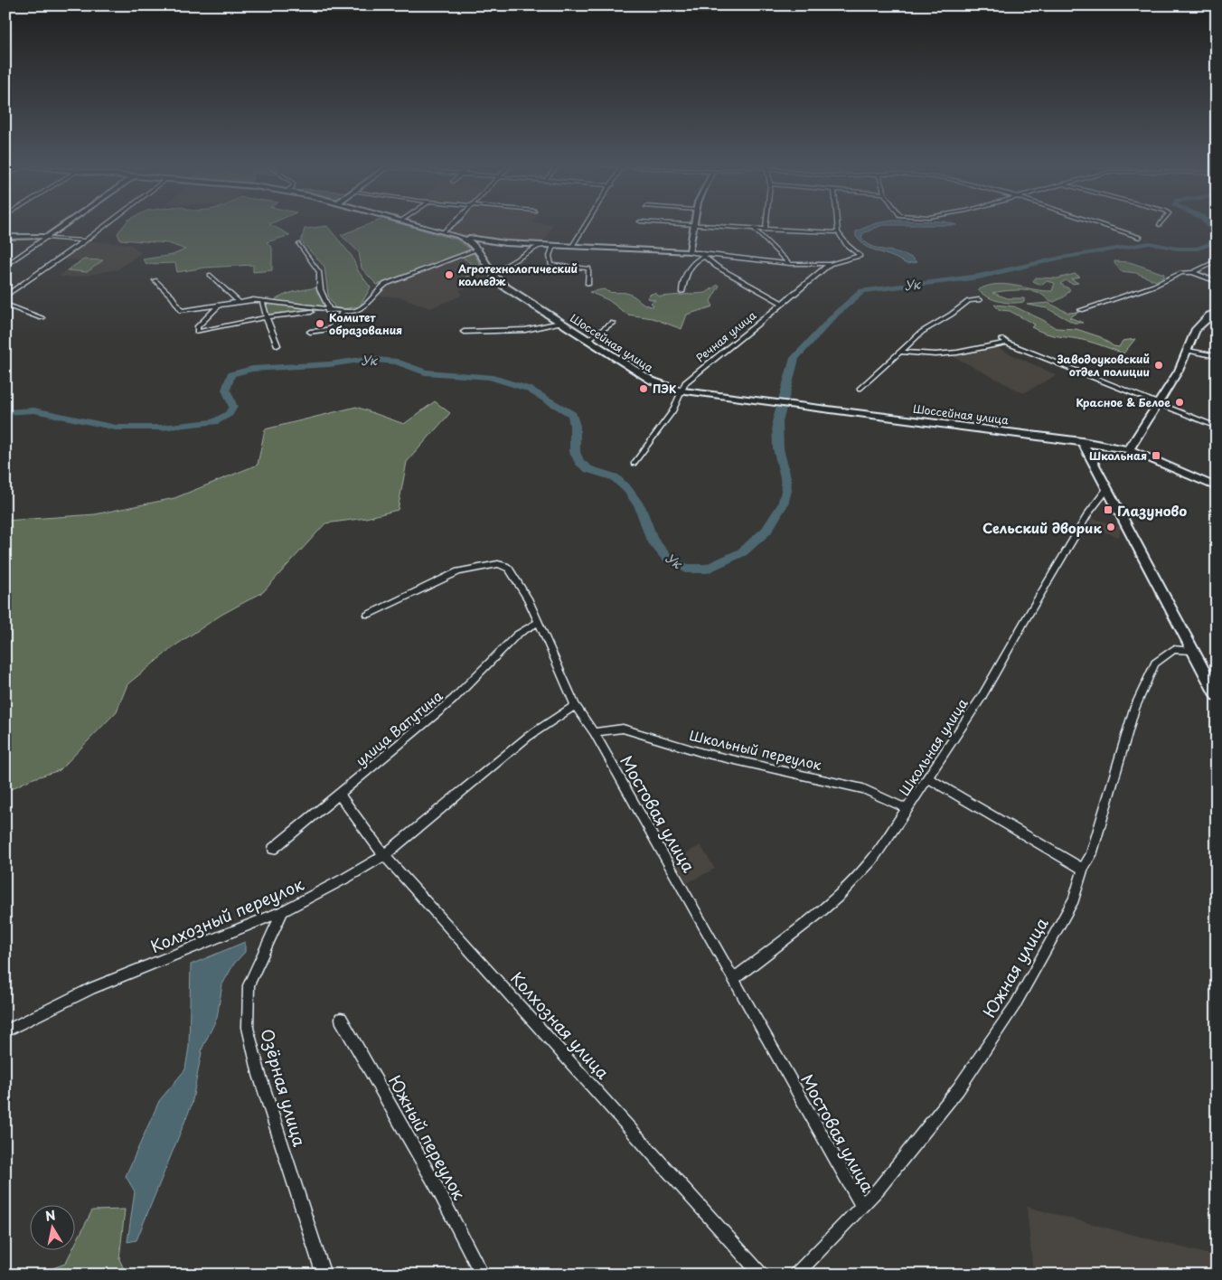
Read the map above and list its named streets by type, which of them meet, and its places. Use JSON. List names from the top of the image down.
{
  "streets": {
    "street": [
      "Речная улица",
      "Шоссейная улица",
      "улица Ватутина",
      "Школьная улица",
      "Школьный переулок",
      "Мостовая улица",
      "Колхозный переулок",
      "Южная улица",
      "Колхозная улица",
      "Озёрная улица",
      "Южный переулок"
    ]
  },
  "crossings": [
    ["Речная улица", "Шоссейная улица"],
    ["улица Ватутина", "Мостовая улица"],
    ["улица Ватутина", "Колхозная улица"],
    ["Школьная улица", "Школьный переулок"],
    ["Школьная улица", "Мостовая улица"],
    ["Школьный переулок", "Мостовая улица"],
    ["Мостовая улица", "Колхозный переулок"],
    ["Мостовая улица", "Южная улица"],
    ["Колхозный переулок", "Колхозная улица"],
    ["Колхозный переулок", "Озёрная улица"]
  ],
  "water": ["Ук"],
  "places": {
    "other": [
      "Агротехнологический колледж",
      "Комитет образования",
      "Заводоуковский отдел полиции",
      "ПЭК",
      "Красное & Белое",
      "Сельский дворик"
    ],
    "transit": ["Школьная", "Глазуново"]
  },
  "north": "top"
}
